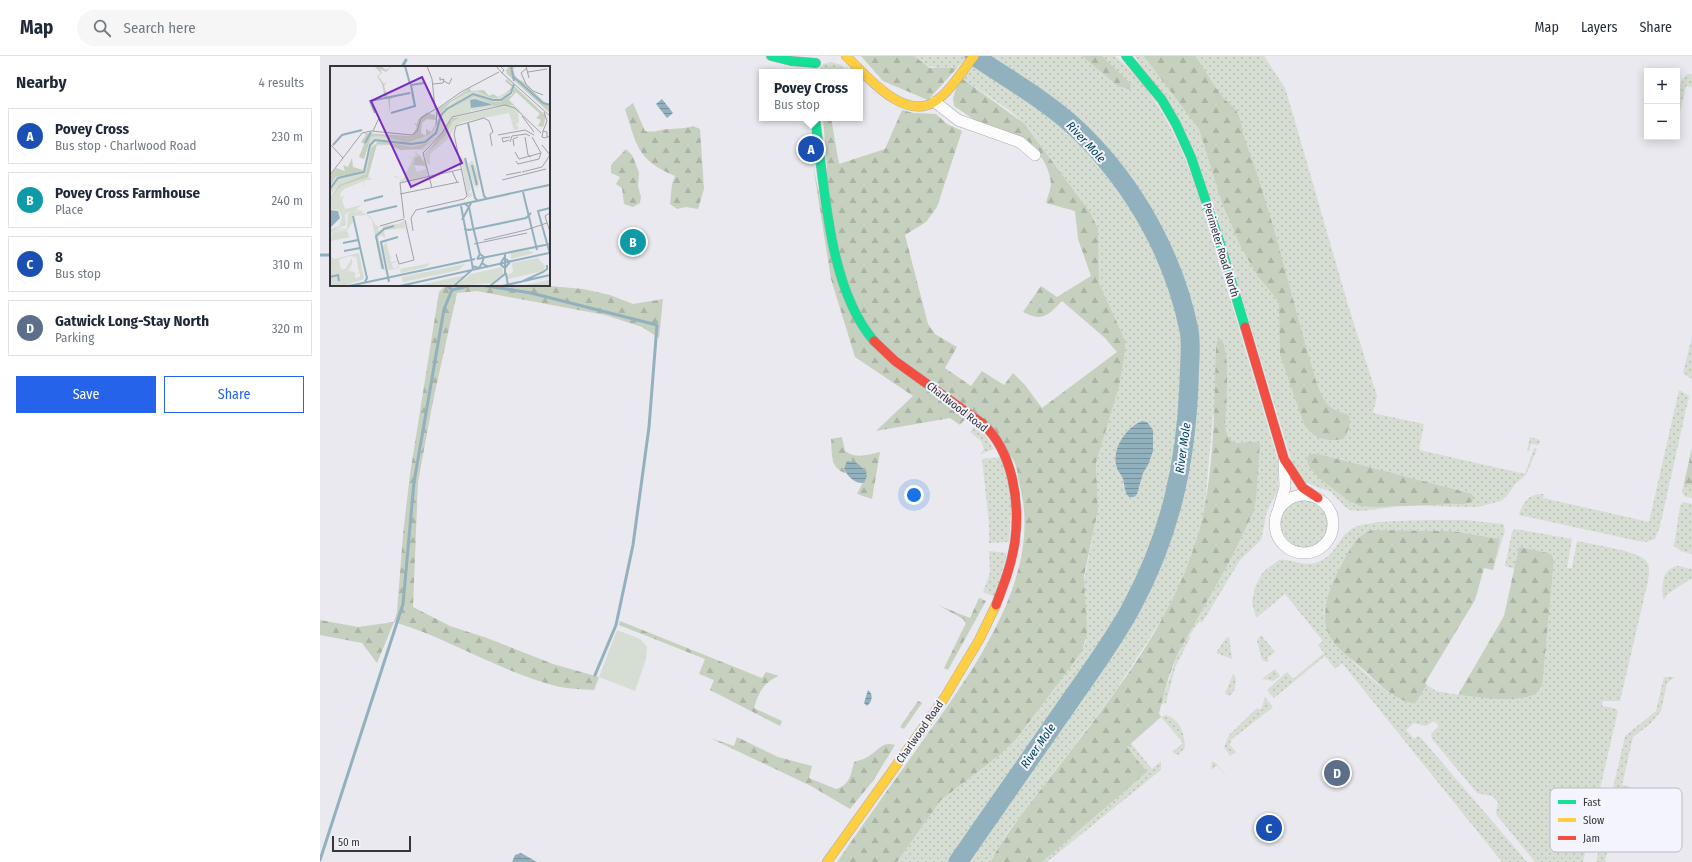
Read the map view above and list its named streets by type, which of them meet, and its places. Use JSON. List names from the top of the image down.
{
  "streets": {
    "street": ["Perimeter Road North", "Charlwood Road"]
  },
  "water": ["River Mole"],
  "legend": ["Fast", "Slow", "Jam"],
  "scale_bar": "50 m",
  "page": {
    "header": "Map",
    "search": "Search here",
    "nav": ["Map", "Layers", "Share"],
    "heading": ["Nearby", "4 results"],
    "map_buttons": ["+", "−"],
    "popup": ["Povey Cross", "Bus stop"],
    "list": [
      {
        "mark": "A",
        "name": "Povey Cross",
        "note": "Bus stop · Charlwood Road",
        "value": "230 m"
      },
      {
        "mark": "B",
        "name": "Povey Cross Farmhouse",
        "note": "Place",
        "value": "240 m"
      },
      {
        "mark": "C",
        "name": "8",
        "note": "Bus stop",
        "value": "310 m"
      },
      {
        "mark": "D",
        "name": "Gatwick Long-Stay North",
        "note": "Parking",
        "value": "320 m"
      }
    ],
    "pins": [
      "A",
      "B",
      "D",
      "C"
    ],
    "buttons": ["Save", "Share"],
    "scale": "50 m"
  }
}
